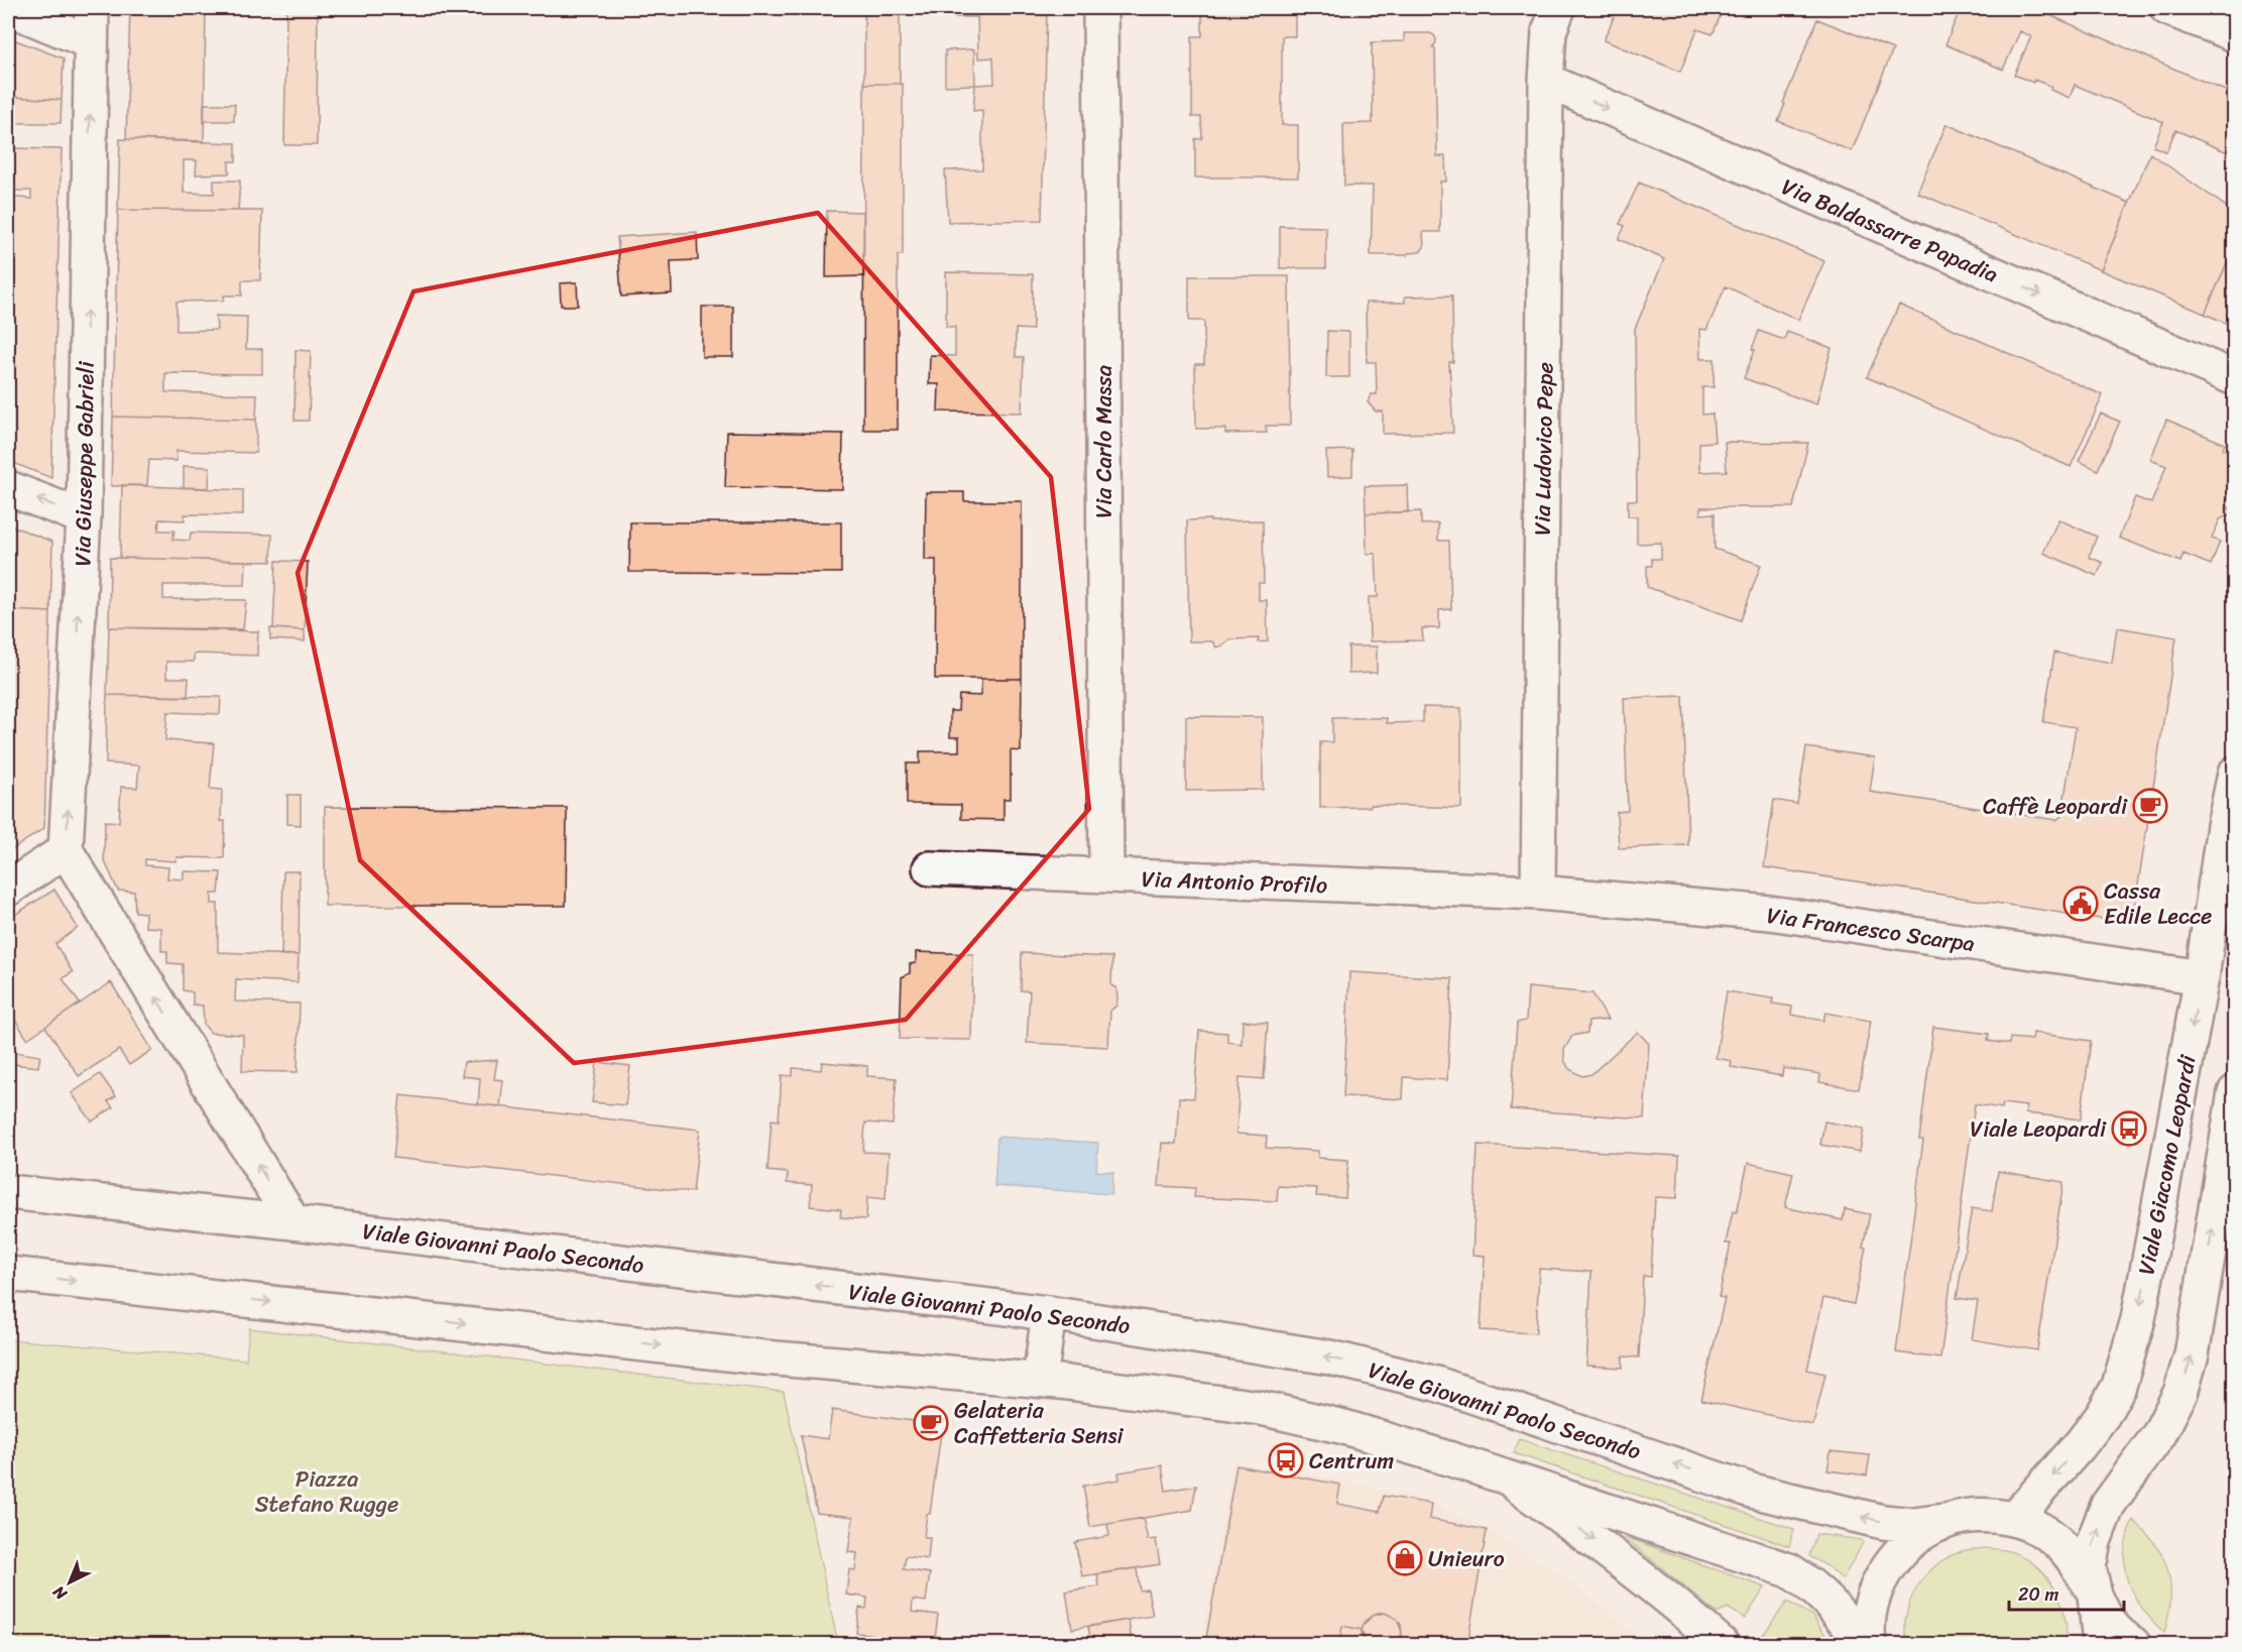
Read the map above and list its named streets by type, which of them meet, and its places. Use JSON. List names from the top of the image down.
{
  "streets": {
    "main road": [
      "Via Baldassarre Papadia",
      "Via Carlo Massa",
      "Via Ludovico Pepe",
      "Via Giuseppe Gabrieli",
      "Via Antonio Profilo",
      "Via Francesco Scarpa",
      "Viale Giacomo Leopardi",
      "Viale Giovanni Paolo Secondo"
    ]
  },
  "crossings": [
    ["Via Baldassarre Papadia", "Via Ludovico Pepe"],
    ["Via Carlo Massa", "Via Antonio Profilo"],
    ["Via Ludovico Pepe", "Via Antonio Profilo"],
    ["Via Ludovico Pepe", "Via Francesco Scarpa"],
    ["Via Antonio Profilo", "Via Francesco Scarpa"],
    ["Via Francesco Scarpa", "Viale Giacomo Leopardi"]
  ],
  "one_way": ["Via Baldassarre Papadia", "Via Giuseppe Gabrieli"],
  "parks": ["Piazza Stefano Rugge"],
  "places": {
    "cafe": ["Caffè Leopardi", "Gelateria Caffetteria Sensi"],
    "public building": ["Cassa Edile Lecce"],
    "bus stop": ["Viale Leopardi", "Centrum"],
    "shop": ["Unieuro"]
  },
  "scale_bar": "20 m",
  "north": "bottom left"
}
